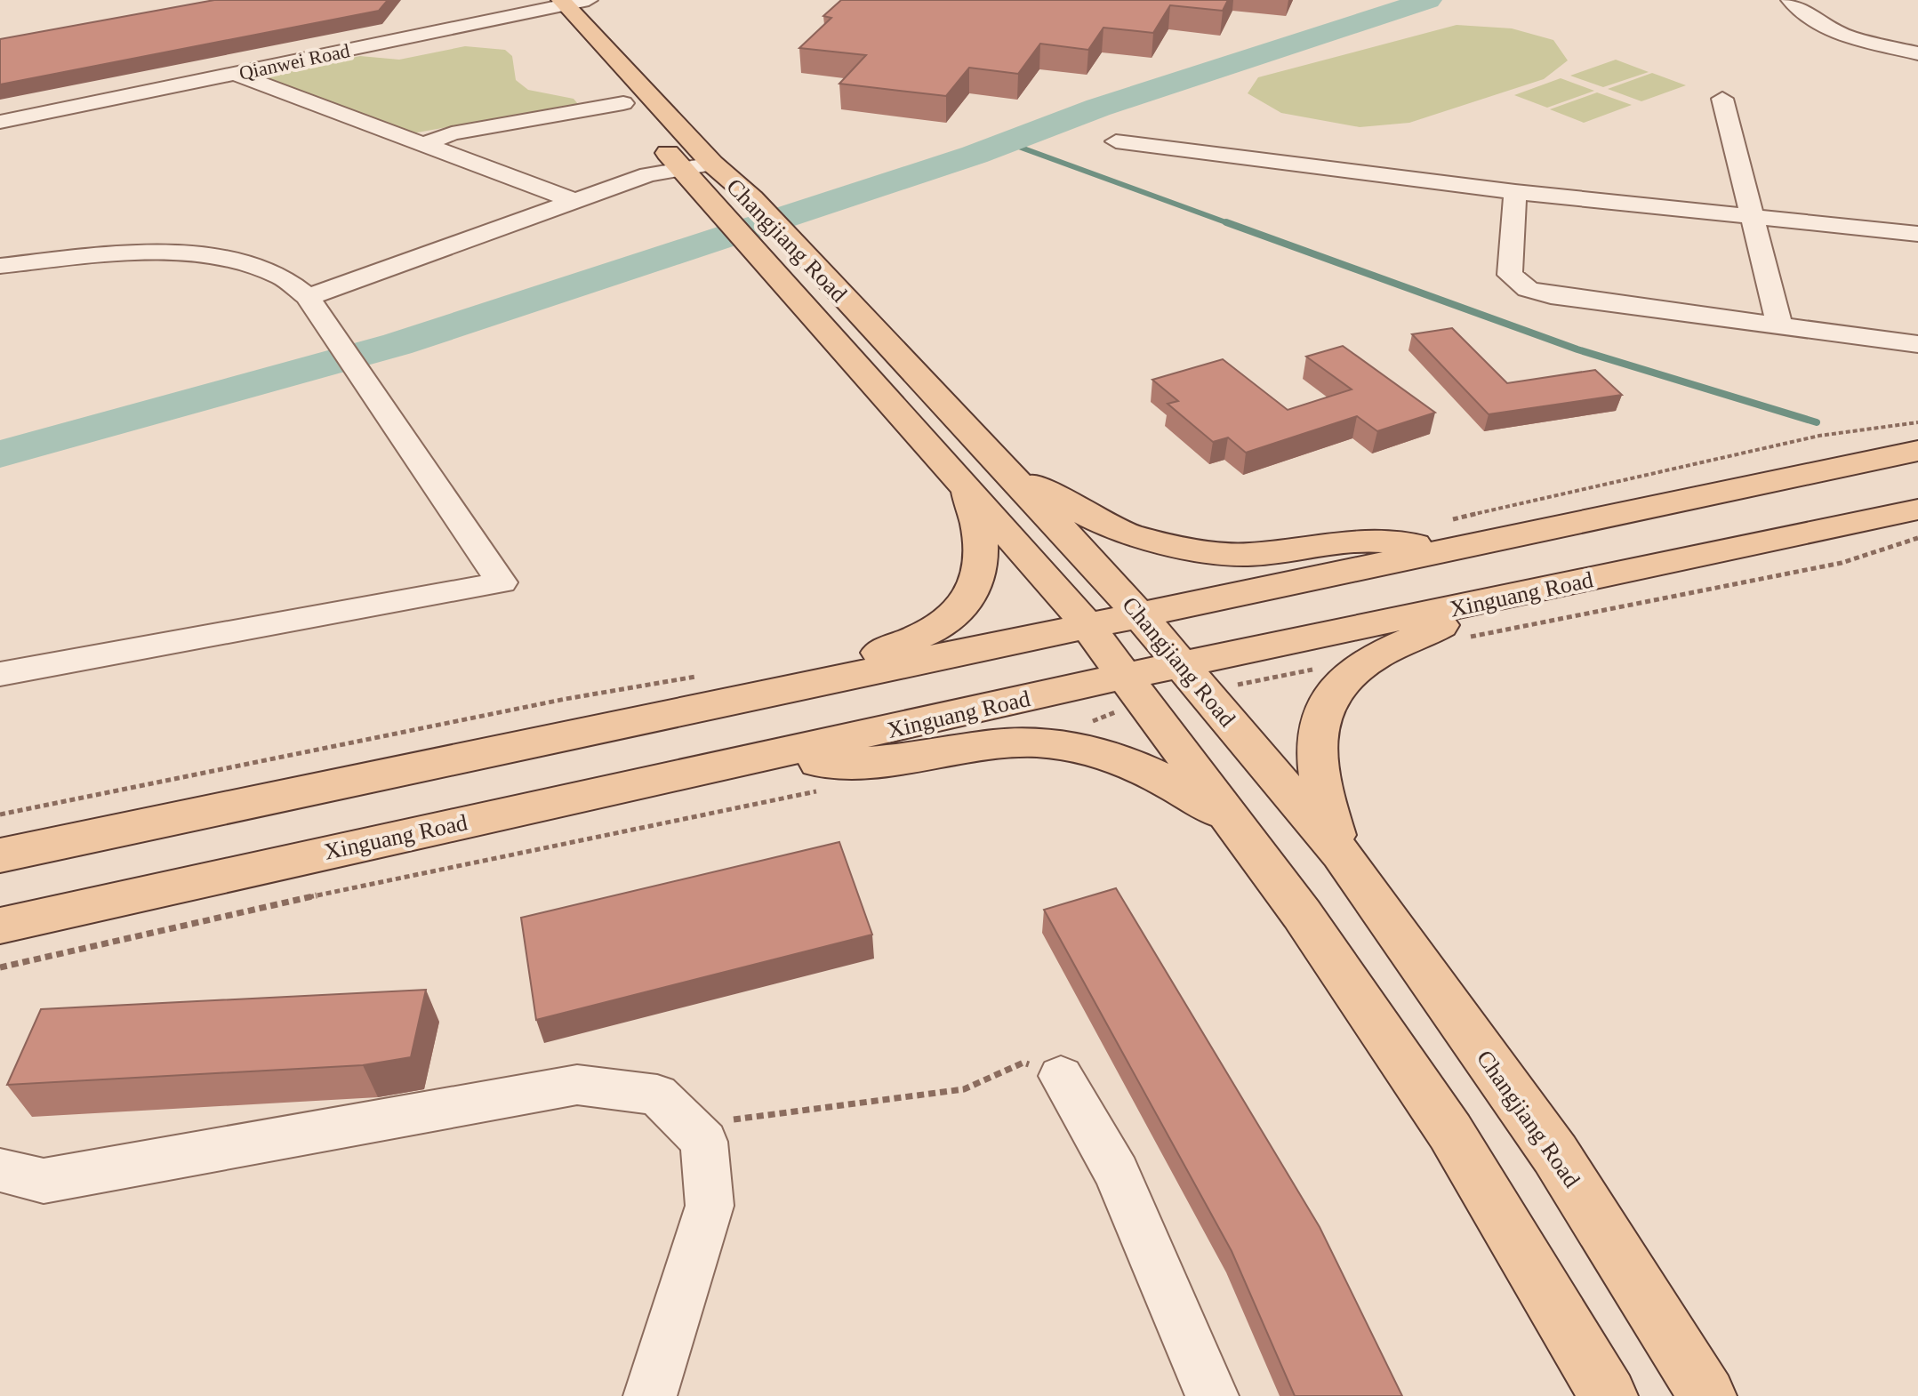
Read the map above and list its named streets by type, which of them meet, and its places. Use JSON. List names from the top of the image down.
{
  "streets": {
    "main road": ["Changjiang Road", "Xinguang Road"],
    "street": ["Qianwei Road"]
  },
  "crossings": [
    ["Qianwei Road", "Changjiang Road"],
    ["Changjiang Road", "Xinguang Road"]
  ]
}
